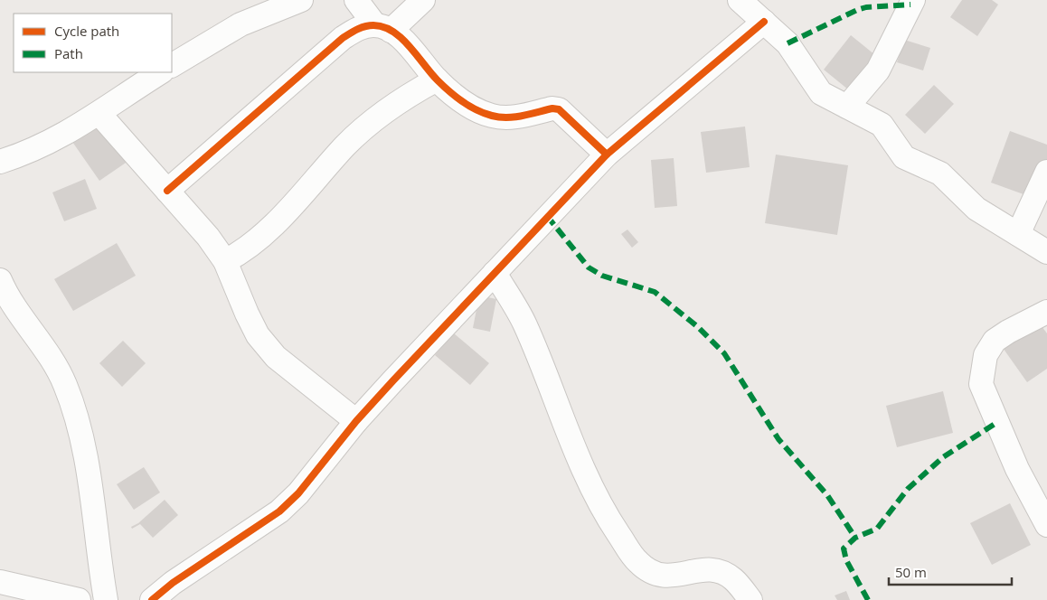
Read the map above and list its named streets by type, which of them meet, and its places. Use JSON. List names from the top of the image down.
{
  "legend": ["Cycle path", "Path"],
  "scale_bar": "50 m"
}
